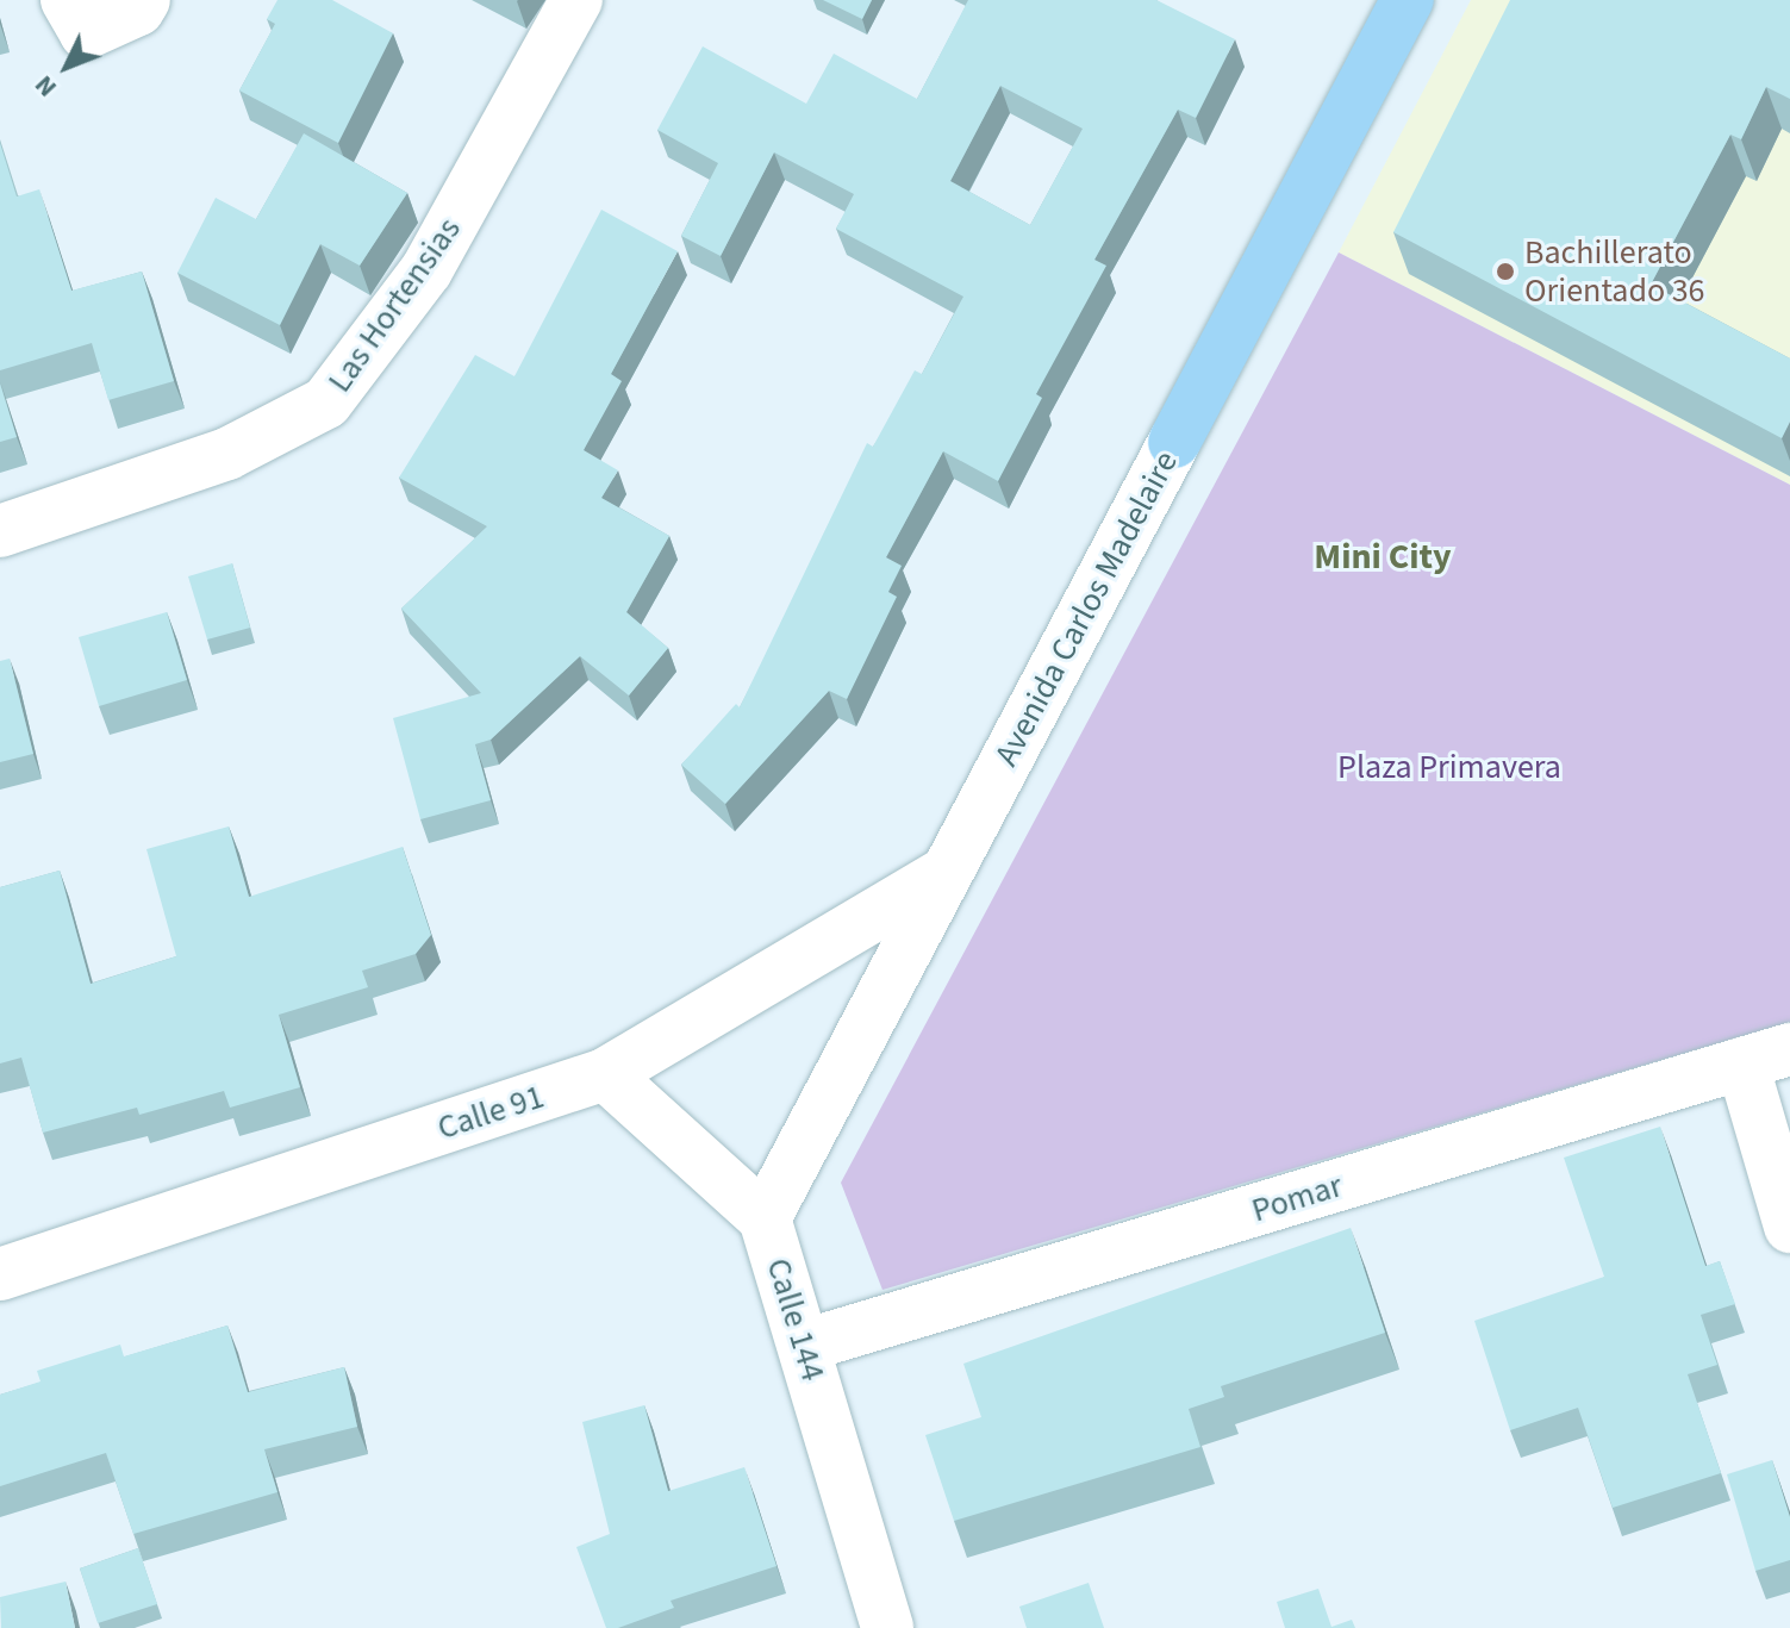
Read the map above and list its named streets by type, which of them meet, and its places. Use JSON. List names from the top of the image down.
{
  "streets": {
    "main road": ["Avenida Carlos Madelaire"],
    "street": [
      "Las Hortensias",
      "Calle 91",
      "Pomar",
      "Calle 144"
    ]
  },
  "crossings": [
    ["Avenida Carlos Madelaire", "Calle 91"],
    ["Avenida Carlos Madelaire", "Calle 144"],
    ["Calle 91", "Calle 144"],
    ["Pomar", "Calle 144"]
  ],
  "districts": ["Mini City"],
  "parks": ["Plaza Primavera"],
  "places": ["Bachillerato Orientado 36"],
  "north": "bottom left"
}
